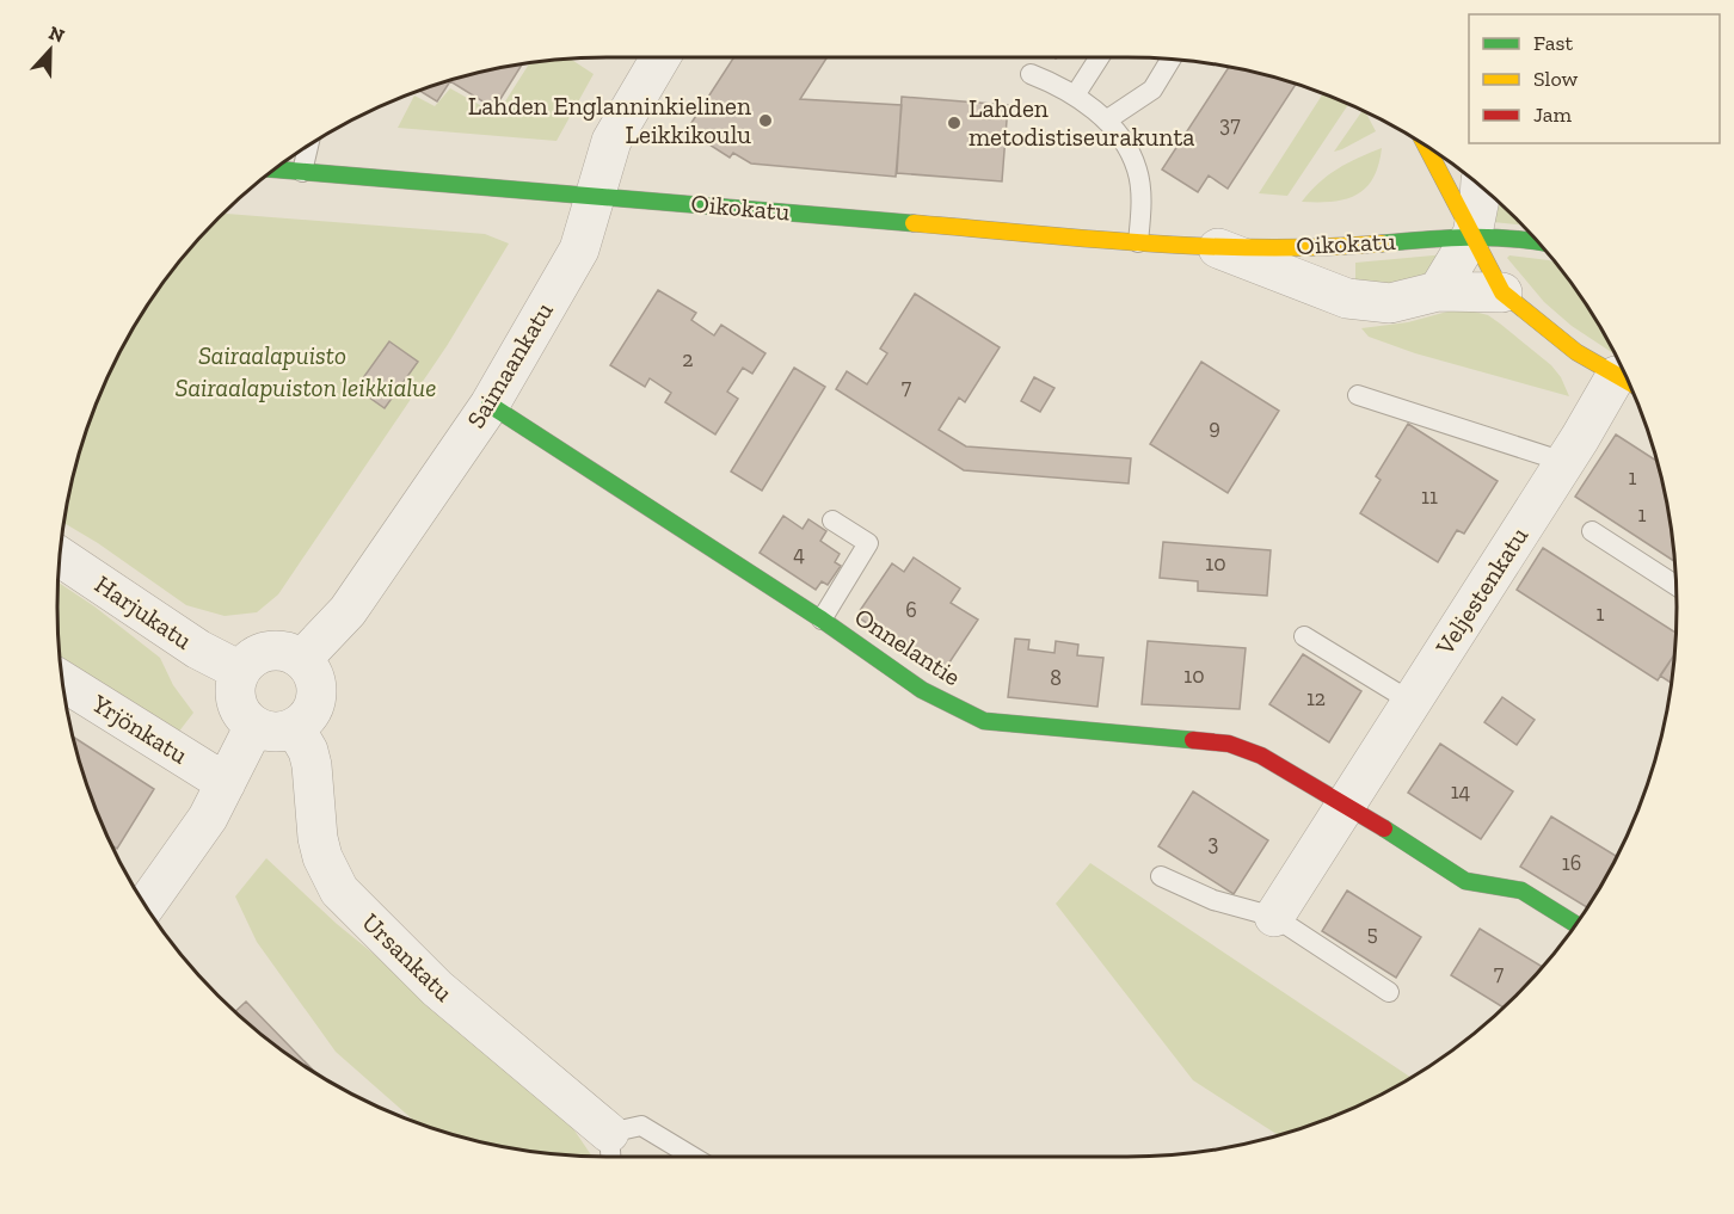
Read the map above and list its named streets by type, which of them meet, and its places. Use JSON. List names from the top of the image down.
{
  "streets": {
    "street": [
      "Oikokatu",
      "Saimaankatu",
      "Veljestenkatu",
      "Harjukatu",
      "Onnelantie",
      "Yrjönkatu",
      "Ursankatu"
    ]
  },
  "crossings": [
    ["Oikokatu", "Saimaankatu"],
    ["Saimaankatu", "Harjukatu"],
    ["Saimaankatu", "Onnelantie"],
    ["Saimaankatu", "Ursankatu"],
    ["Veljestenkatu", "Onnelantie"],
    ["Harjukatu", "Ursankatu"]
  ],
  "parks": ["Sairaalapuisto", "Sairaalapuiston leikkialue"],
  "places": ["Lahden Englanninkielinen Leikkikoulu", "Lahden metodistiseurakunta"],
  "house_numbers": [
    "37",
    "2",
    "7",
    "9",
    "1",
    "11",
    "1",
    "4",
    "10",
    "6",
    "1",
    "10",
    "8",
    "12",
    "14",
    "3",
    "16",
    "5",
    "7"
  ],
  "legend": ["Fast", "Slow", "Jam"],
  "north": "top"
}
